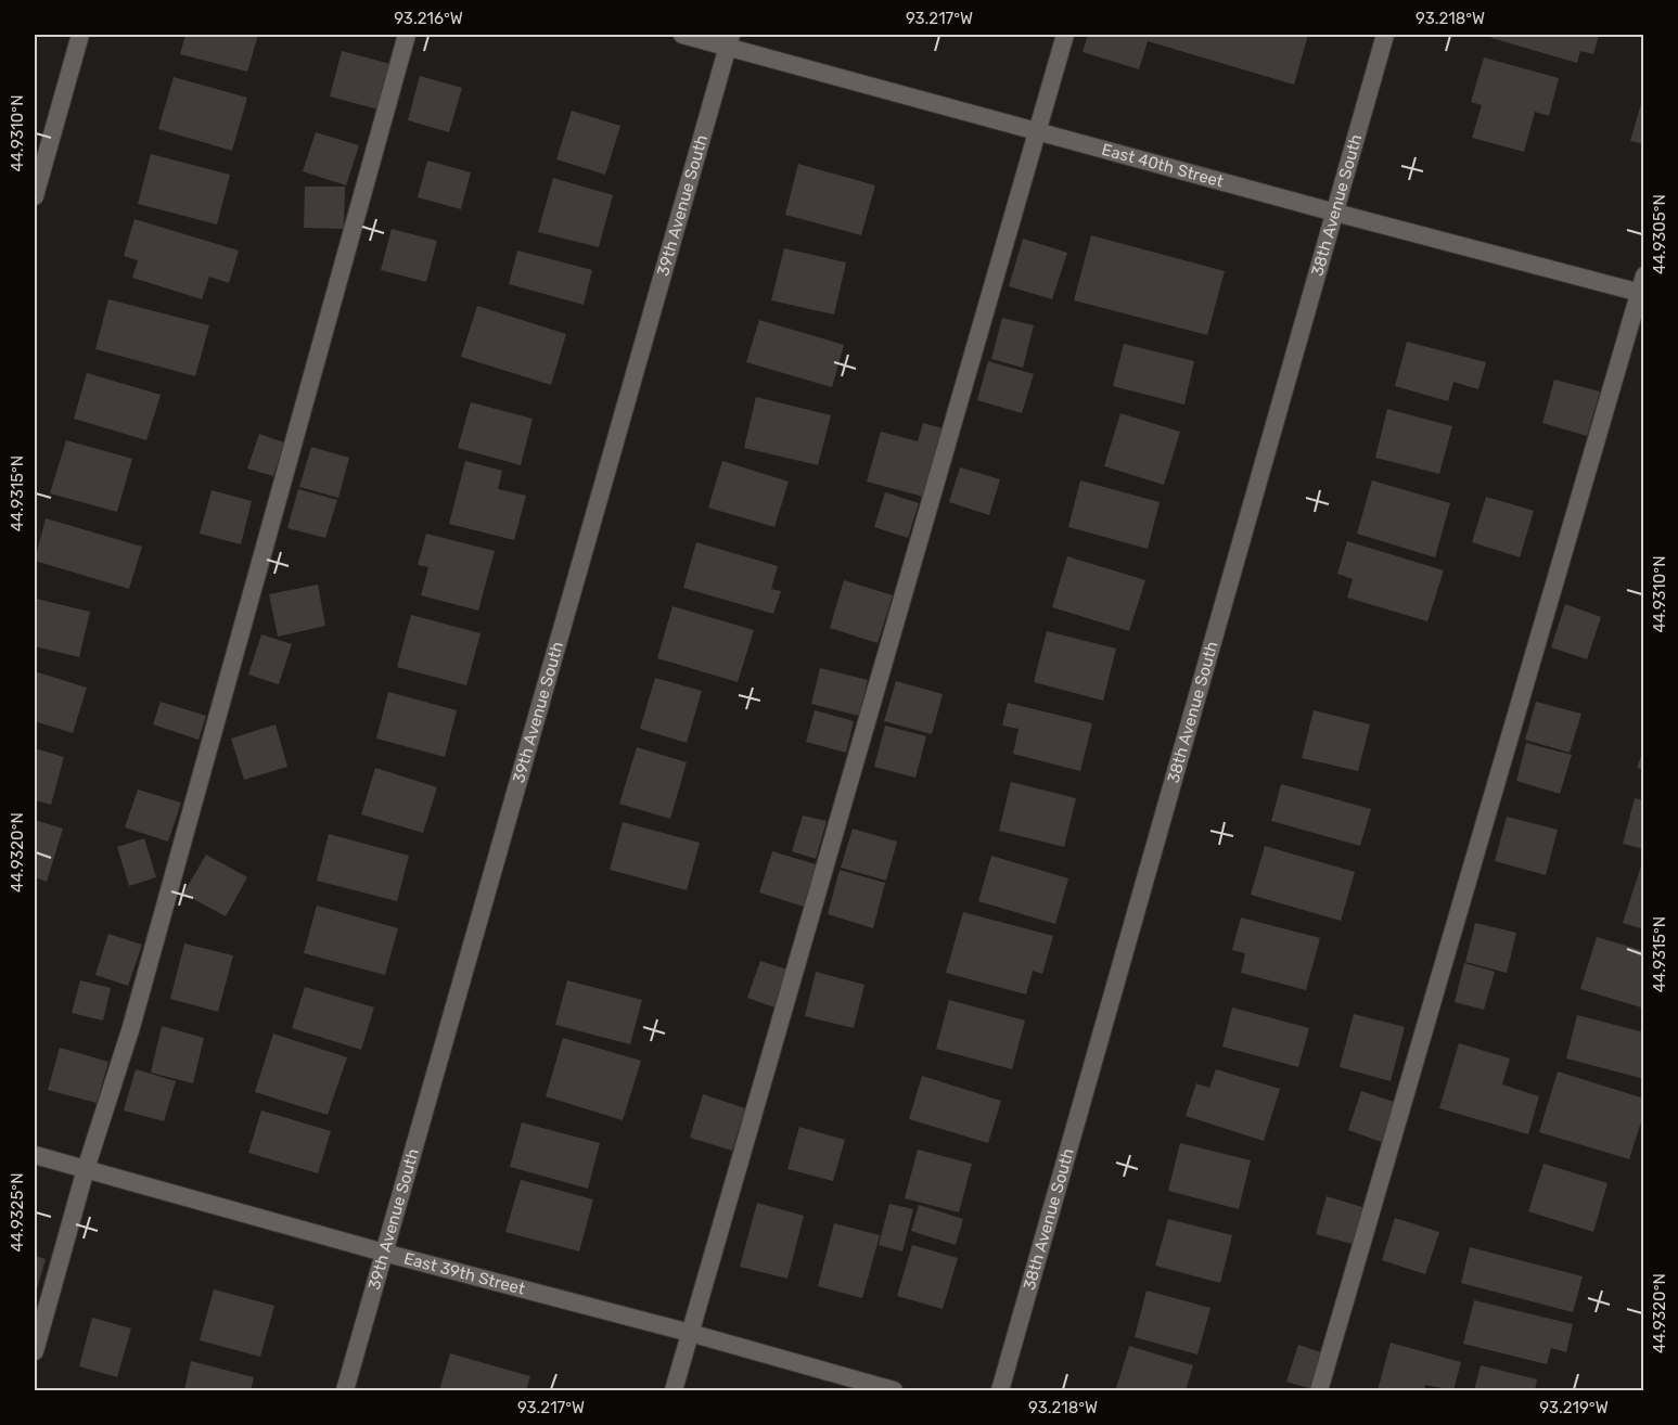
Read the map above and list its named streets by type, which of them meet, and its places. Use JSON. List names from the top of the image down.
{
  "streets": {
    "street": [
      "East 40th Street",
      "39th Avenue South",
      "38th Avenue South",
      "East 39th Street"
    ]
  },
  "crossings": [
    ["East 40th Street", "39th Avenue South"],
    ["East 40th Street", "38th Avenue South"],
    ["39th Avenue South", "East 39th Street"]
  ],
  "coordinates": [
    "93.216°W",
    "93.217°W",
    "93.218°W",
    "44.9310°N",
    "44.9305°N",
    "44.9315°N",
    "44.9320°N",
    "44.9325°N",
    "93.219°W"
  ]
}
